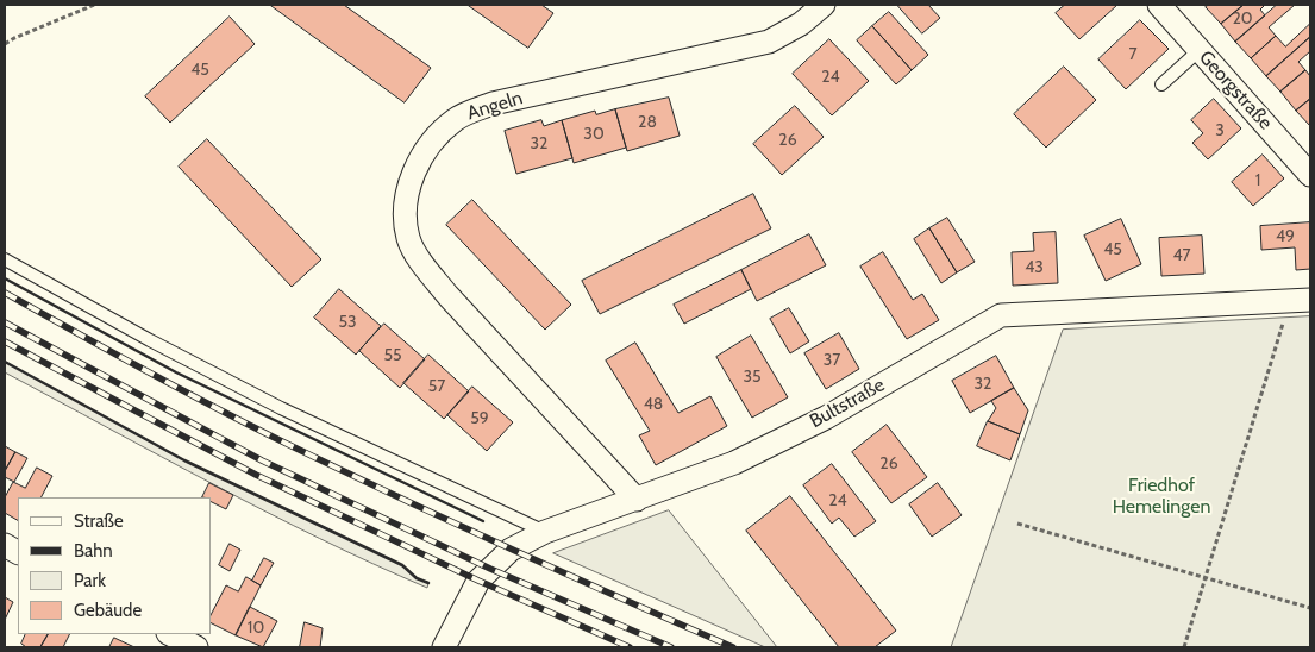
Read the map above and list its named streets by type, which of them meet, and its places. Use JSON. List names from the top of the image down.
{
  "streets": {
    "street": ["Georgstraße", "Angeln", "Bultstraße"]
  },
  "crossings": [
    ["Angeln", "Bultstraße"]
  ],
  "parks": ["Friedhof Hemelingen"],
  "house_numbers": [
    "20",
    "7",
    "45",
    "24",
    "28",
    "3",
    "30",
    "26",
    "32",
    "1",
    "49",
    "45",
    "47",
    "43",
    "53",
    "55",
    "37",
    "35",
    "32",
    "57",
    "48",
    "59",
    "26",
    "24",
    "10"
  ],
  "legend": [
    "Straße",
    "Bahn",
    "Park",
    "Gebäude"
  ]
}
